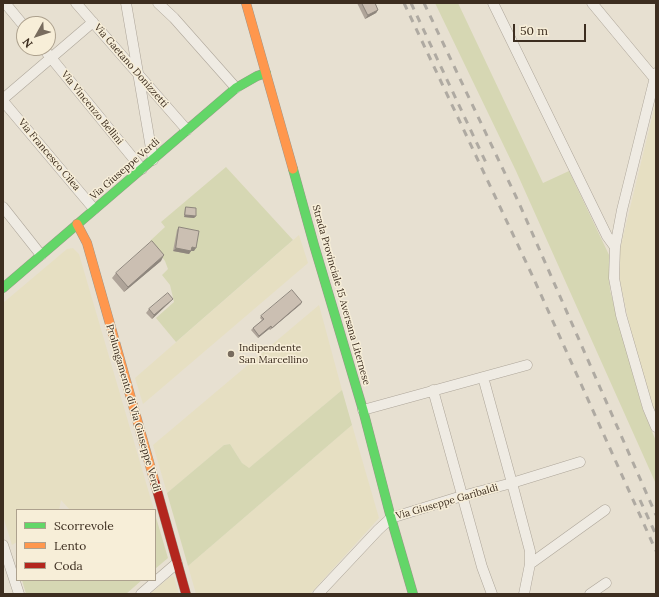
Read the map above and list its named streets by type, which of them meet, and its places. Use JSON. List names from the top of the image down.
{
  "streets": {
    "street": [
      "Via Gaetano Donizzetti",
      "Via Vincenzo Bellini",
      "Via Francesco Cilea",
      "Via Giuseppe Verdi",
      "Strada Provinciale 15 Aversana Liternese",
      "Prolungamento di Via Giuseppe Verdi",
      "Via Giuseppe Garibaldi"
    ]
  },
  "crossings": [
    ["Via Gaetano Donizzetti", "Via Giuseppe Verdi"],
    ["Via Vincenzo Bellini", "Via Giuseppe Verdi"],
    ["Via Francesco Cilea", "Via Giuseppe Verdi"],
    ["Via Giuseppe Verdi", "Strada Provinciale 15 Aversana Liternese"],
    ["Via Giuseppe Verdi", "Prolungamento di Via Giuseppe Verdi"],
    ["Strada Provinciale 15 Aversana Liternese", "Via Giuseppe Garibaldi"]
  ],
  "places": ["Indipendente San Marcellino"],
  "legend": ["Scorrevole", "Lento", "Coda"],
  "scale_bar": "50 m",
  "north": "bottom left"
}
